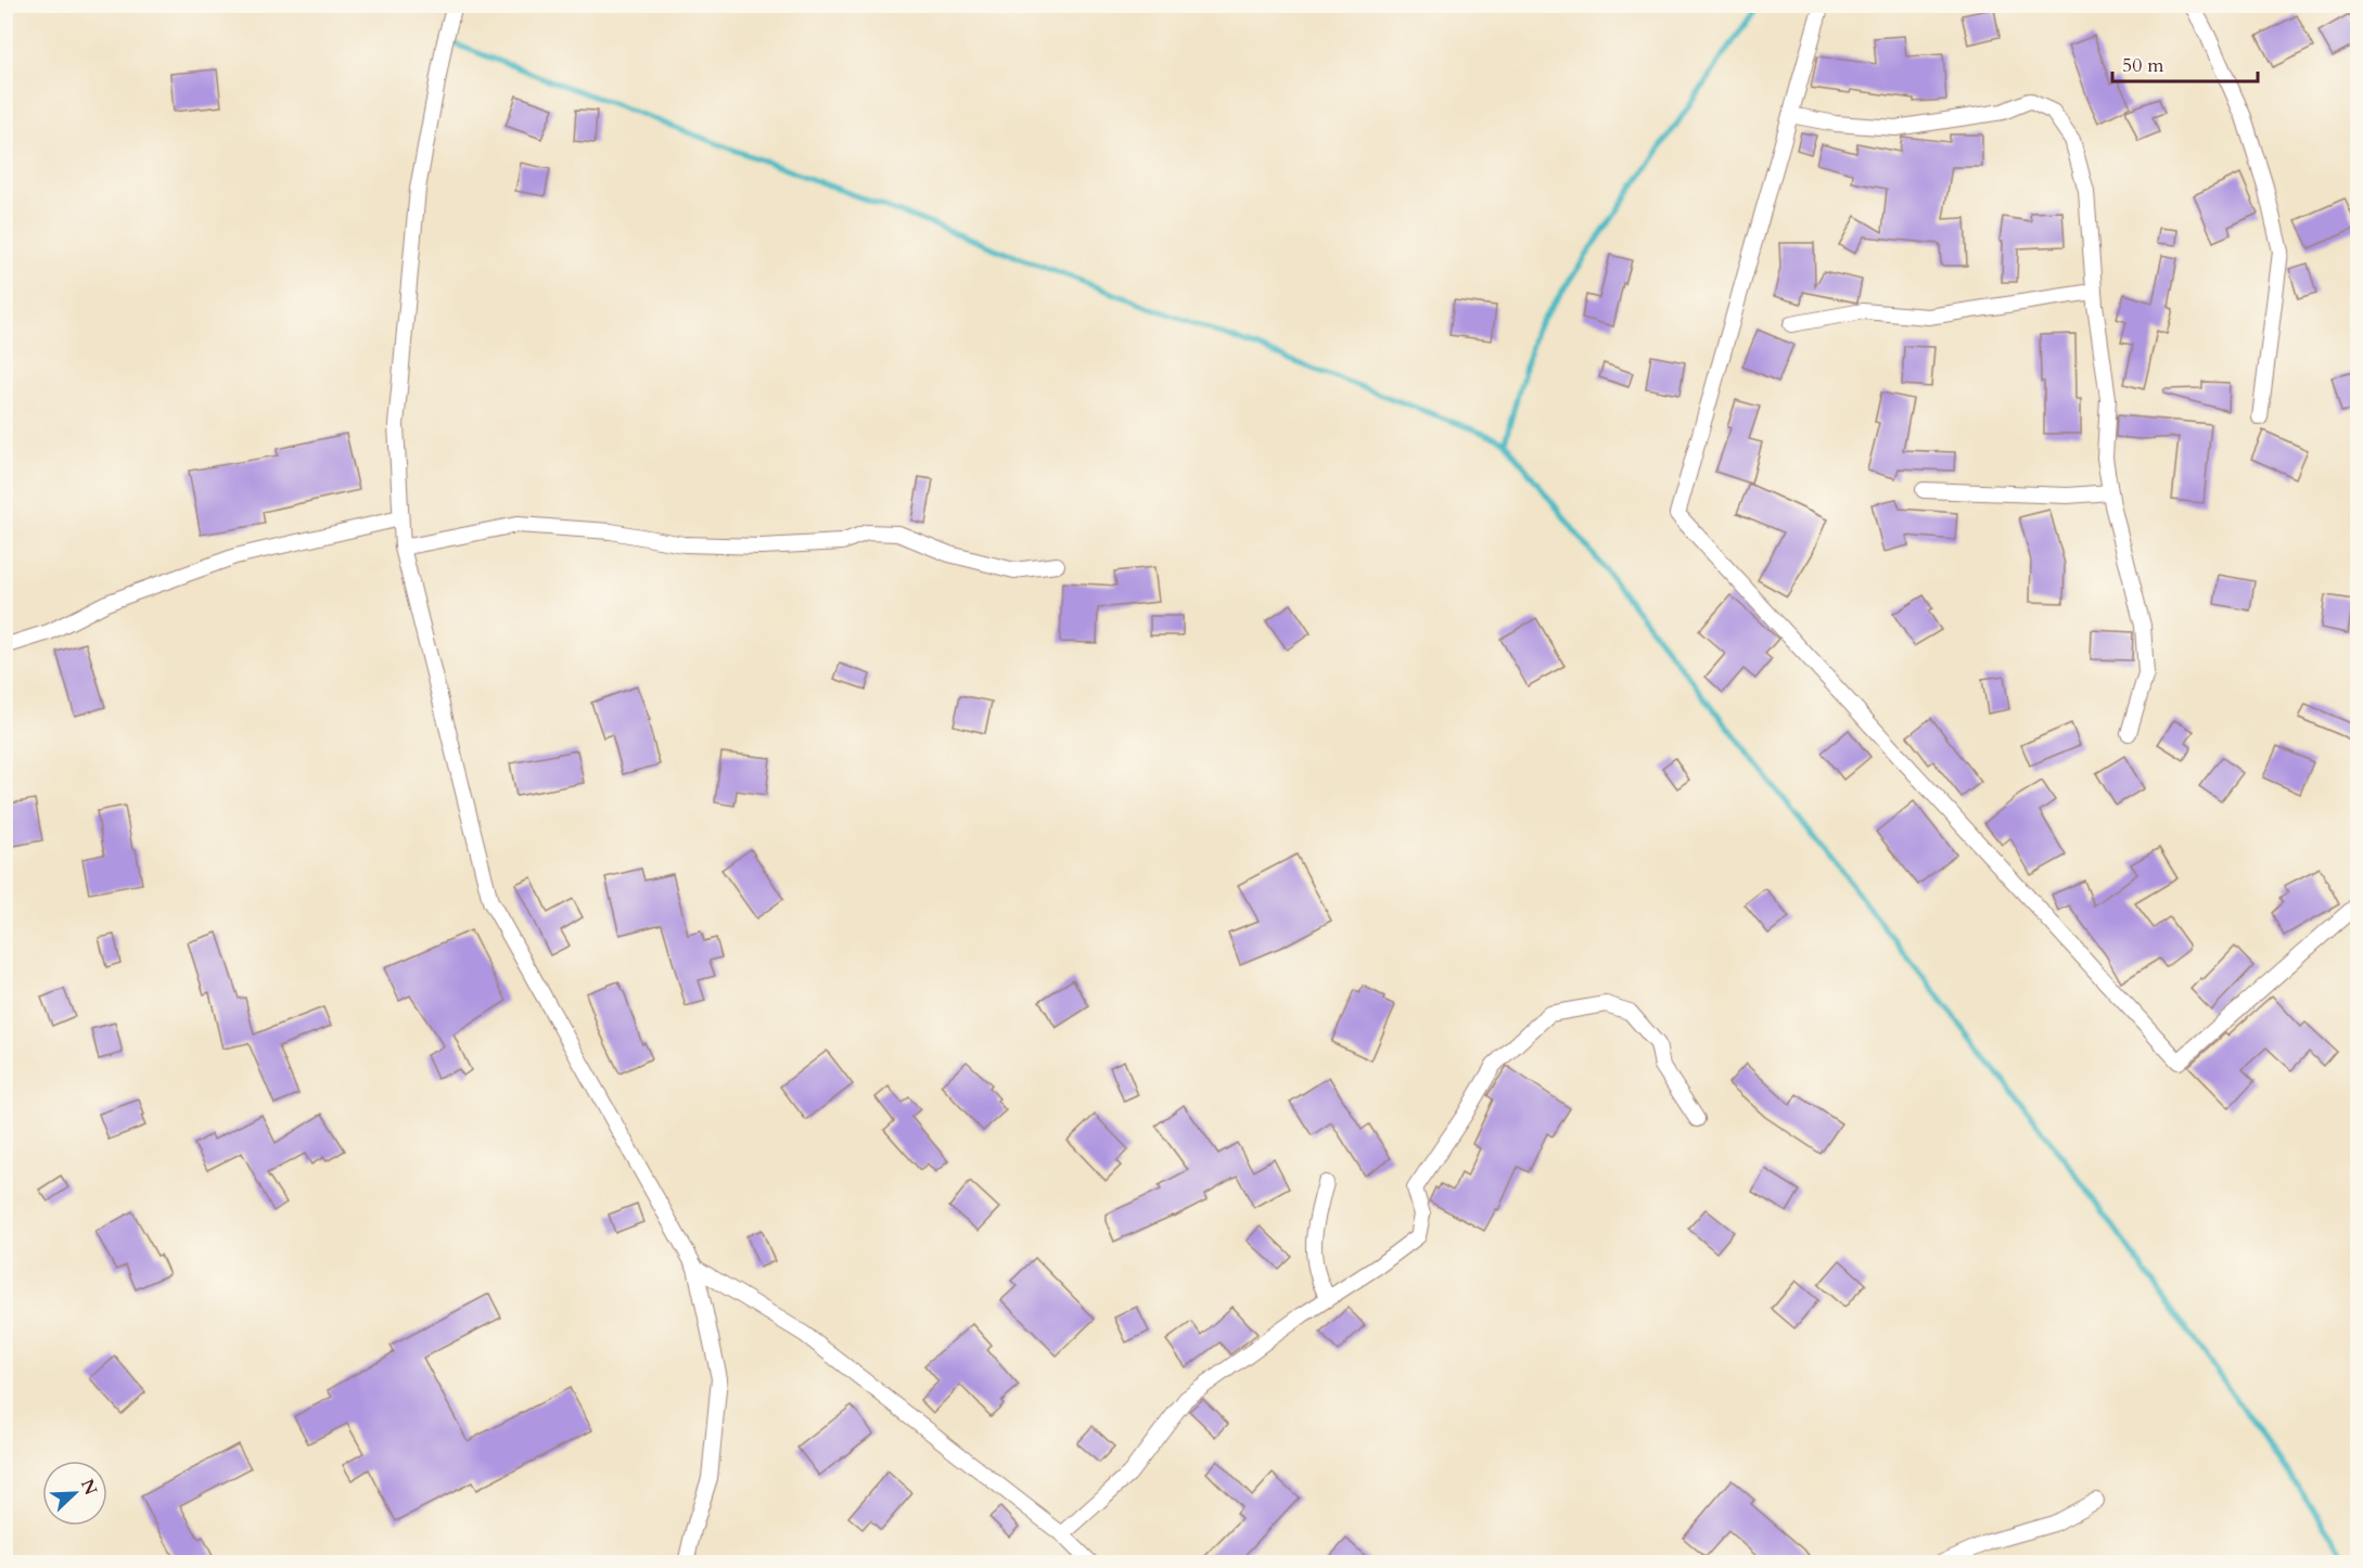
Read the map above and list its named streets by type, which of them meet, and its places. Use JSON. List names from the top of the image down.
{
  "scale_bar": "50 m",
  "north": "top right"
}
